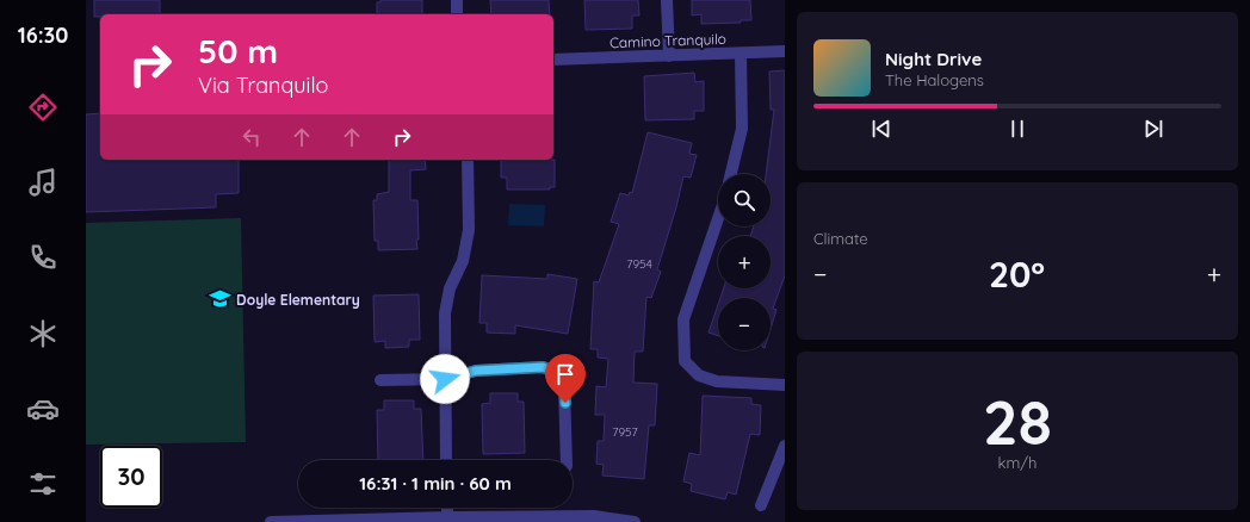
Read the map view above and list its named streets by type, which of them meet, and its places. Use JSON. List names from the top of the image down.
{
  "streets": {
    "street": ["Camino Tranquilo"]
  },
  "places": {
    "school or university": ["Doyle Elementary"]
  },
  "house_numbers": ["7954", "7957"],
  "page": {
    "tabs": "16:30",
    "turn": ["50 m", "Via Tranquilo"],
    "song": ["Night Drive", "The Halogens"],
    "map_buttons": ["+", "−"],
    "tile": [
      "Climate",
      ["28", "km/h"]
    ],
    "heat": ["−", "20°", "+"],
    "limit": "30",
    "trip": "16:31 · 1 min · 60 m"
  }
}
